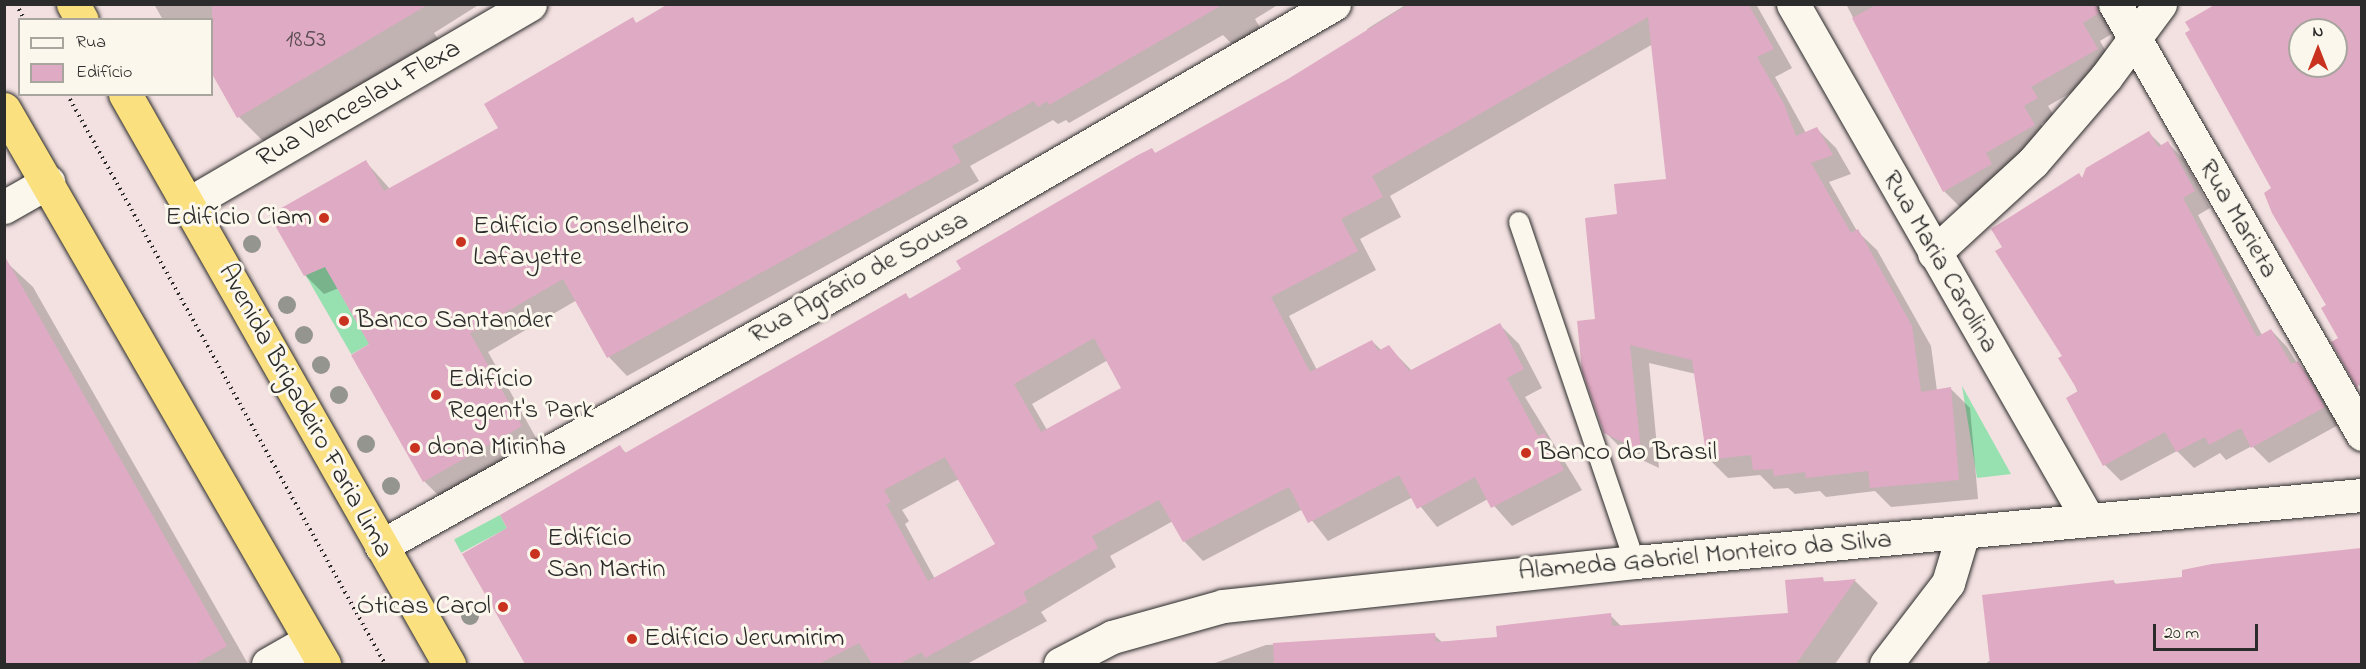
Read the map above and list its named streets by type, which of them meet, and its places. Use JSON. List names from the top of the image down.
{
  "streets": {
    "highway": ["Avenida Brigadeiro Faria Lima"],
    "street": [
      "Rua Venceslau Flexa",
      "Rua Marieta",
      "Rua Maria Carolina",
      "Rua Agrário de Sousa",
      "Alameda Gabriel Monteiro da Silva"
    ]
  },
  "crossings": [
    ["Rua Venceslau Flexa", "Avenida Brigadeiro Faria Lima"],
    ["Rua Maria Carolina", "Alameda Gabriel Monteiro da Silva"],
    ["Rua Agrário de Sousa", "Avenida Brigadeiro Faria Lima"]
  ],
  "places": [
    "Edifício Ciam",
    "Edifício Conselheiro Lafayette",
    "Banco Santander",
    "Edifício Regent's Park",
    "dona Mirinha",
    "Banco do Brasil",
    "Edifício San Martin",
    "Óticas Carol",
    "Edifício Jerumirim"
  ],
  "house_numbers": ["1853"],
  "legend": ["Rua", "Edifício"],
  "scale_bar": "20 m",
  "north": "top"
}
